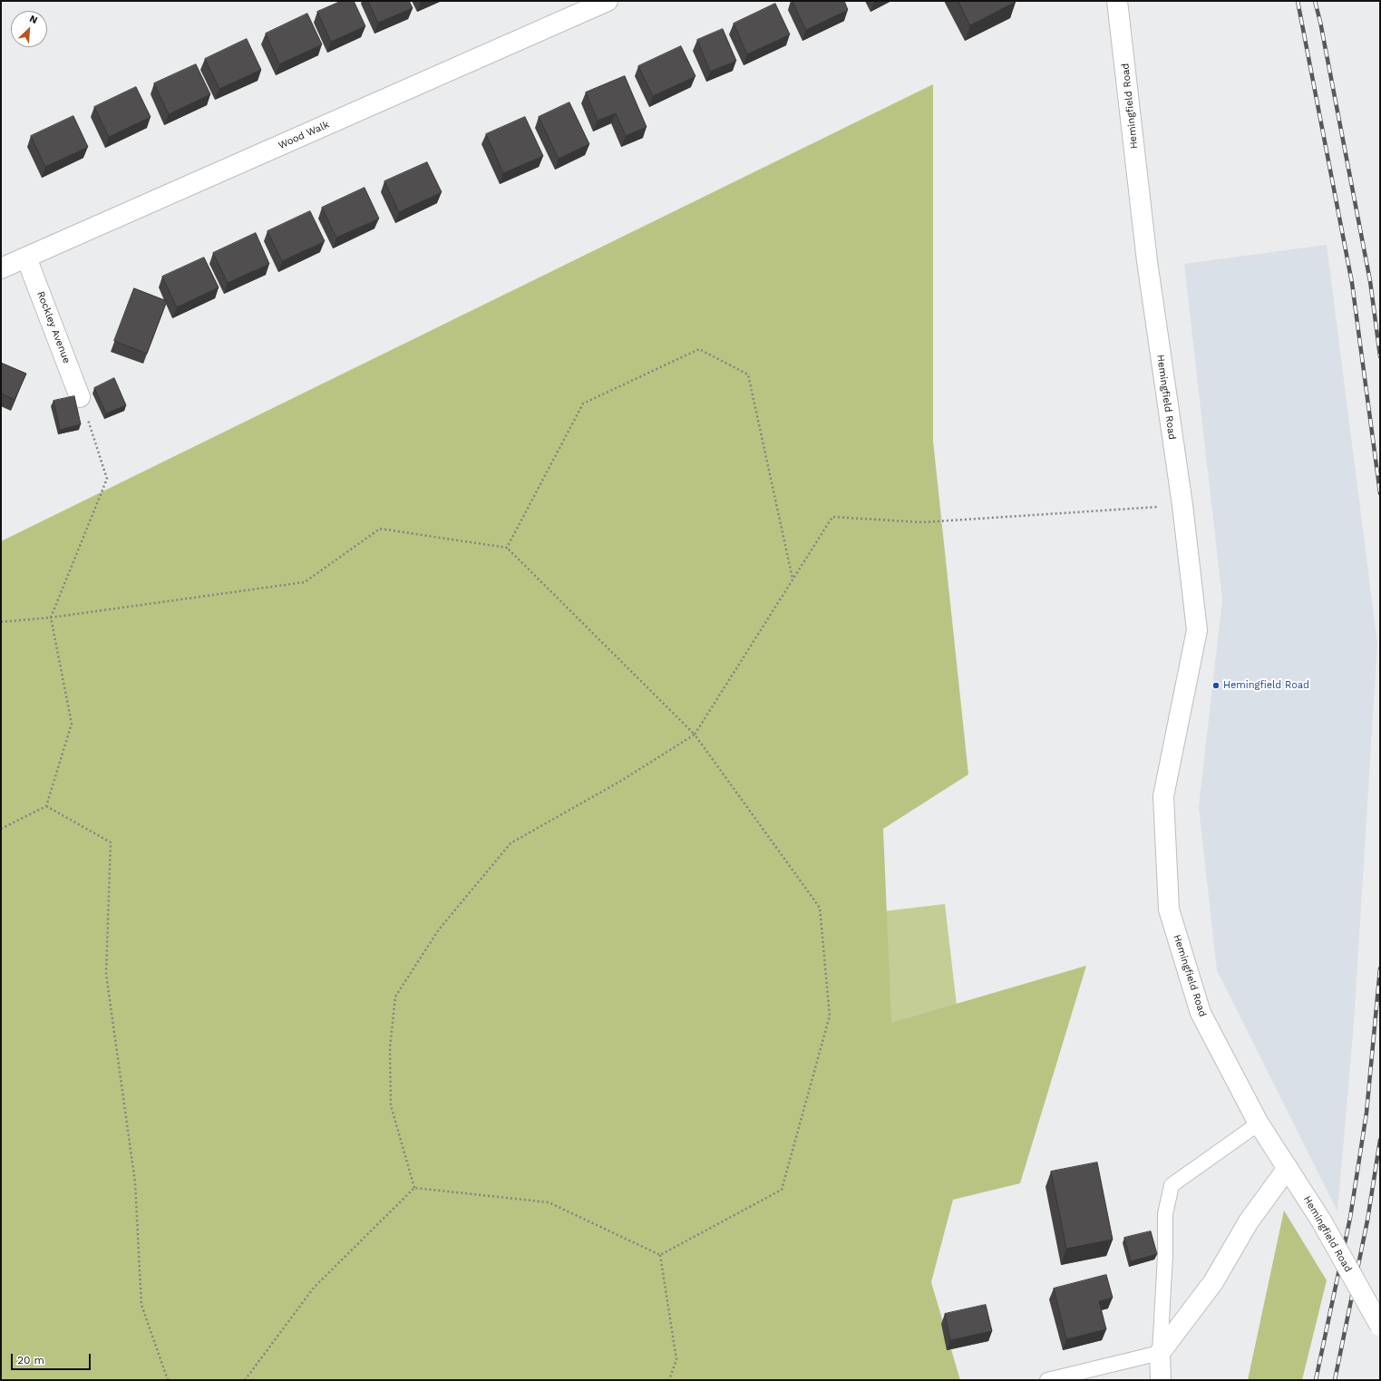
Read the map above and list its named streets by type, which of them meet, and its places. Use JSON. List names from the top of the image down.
{
  "streets": {
    "street": ["Hemingfield Road", "Wood Walk", "Rockley Avenue"]
  },
  "crossings": [
    ["Wood Walk", "Rockley Avenue"]
  ],
  "places": ["Hemingfield Road"],
  "scale_bar": "20 m",
  "north": "top right"
}
